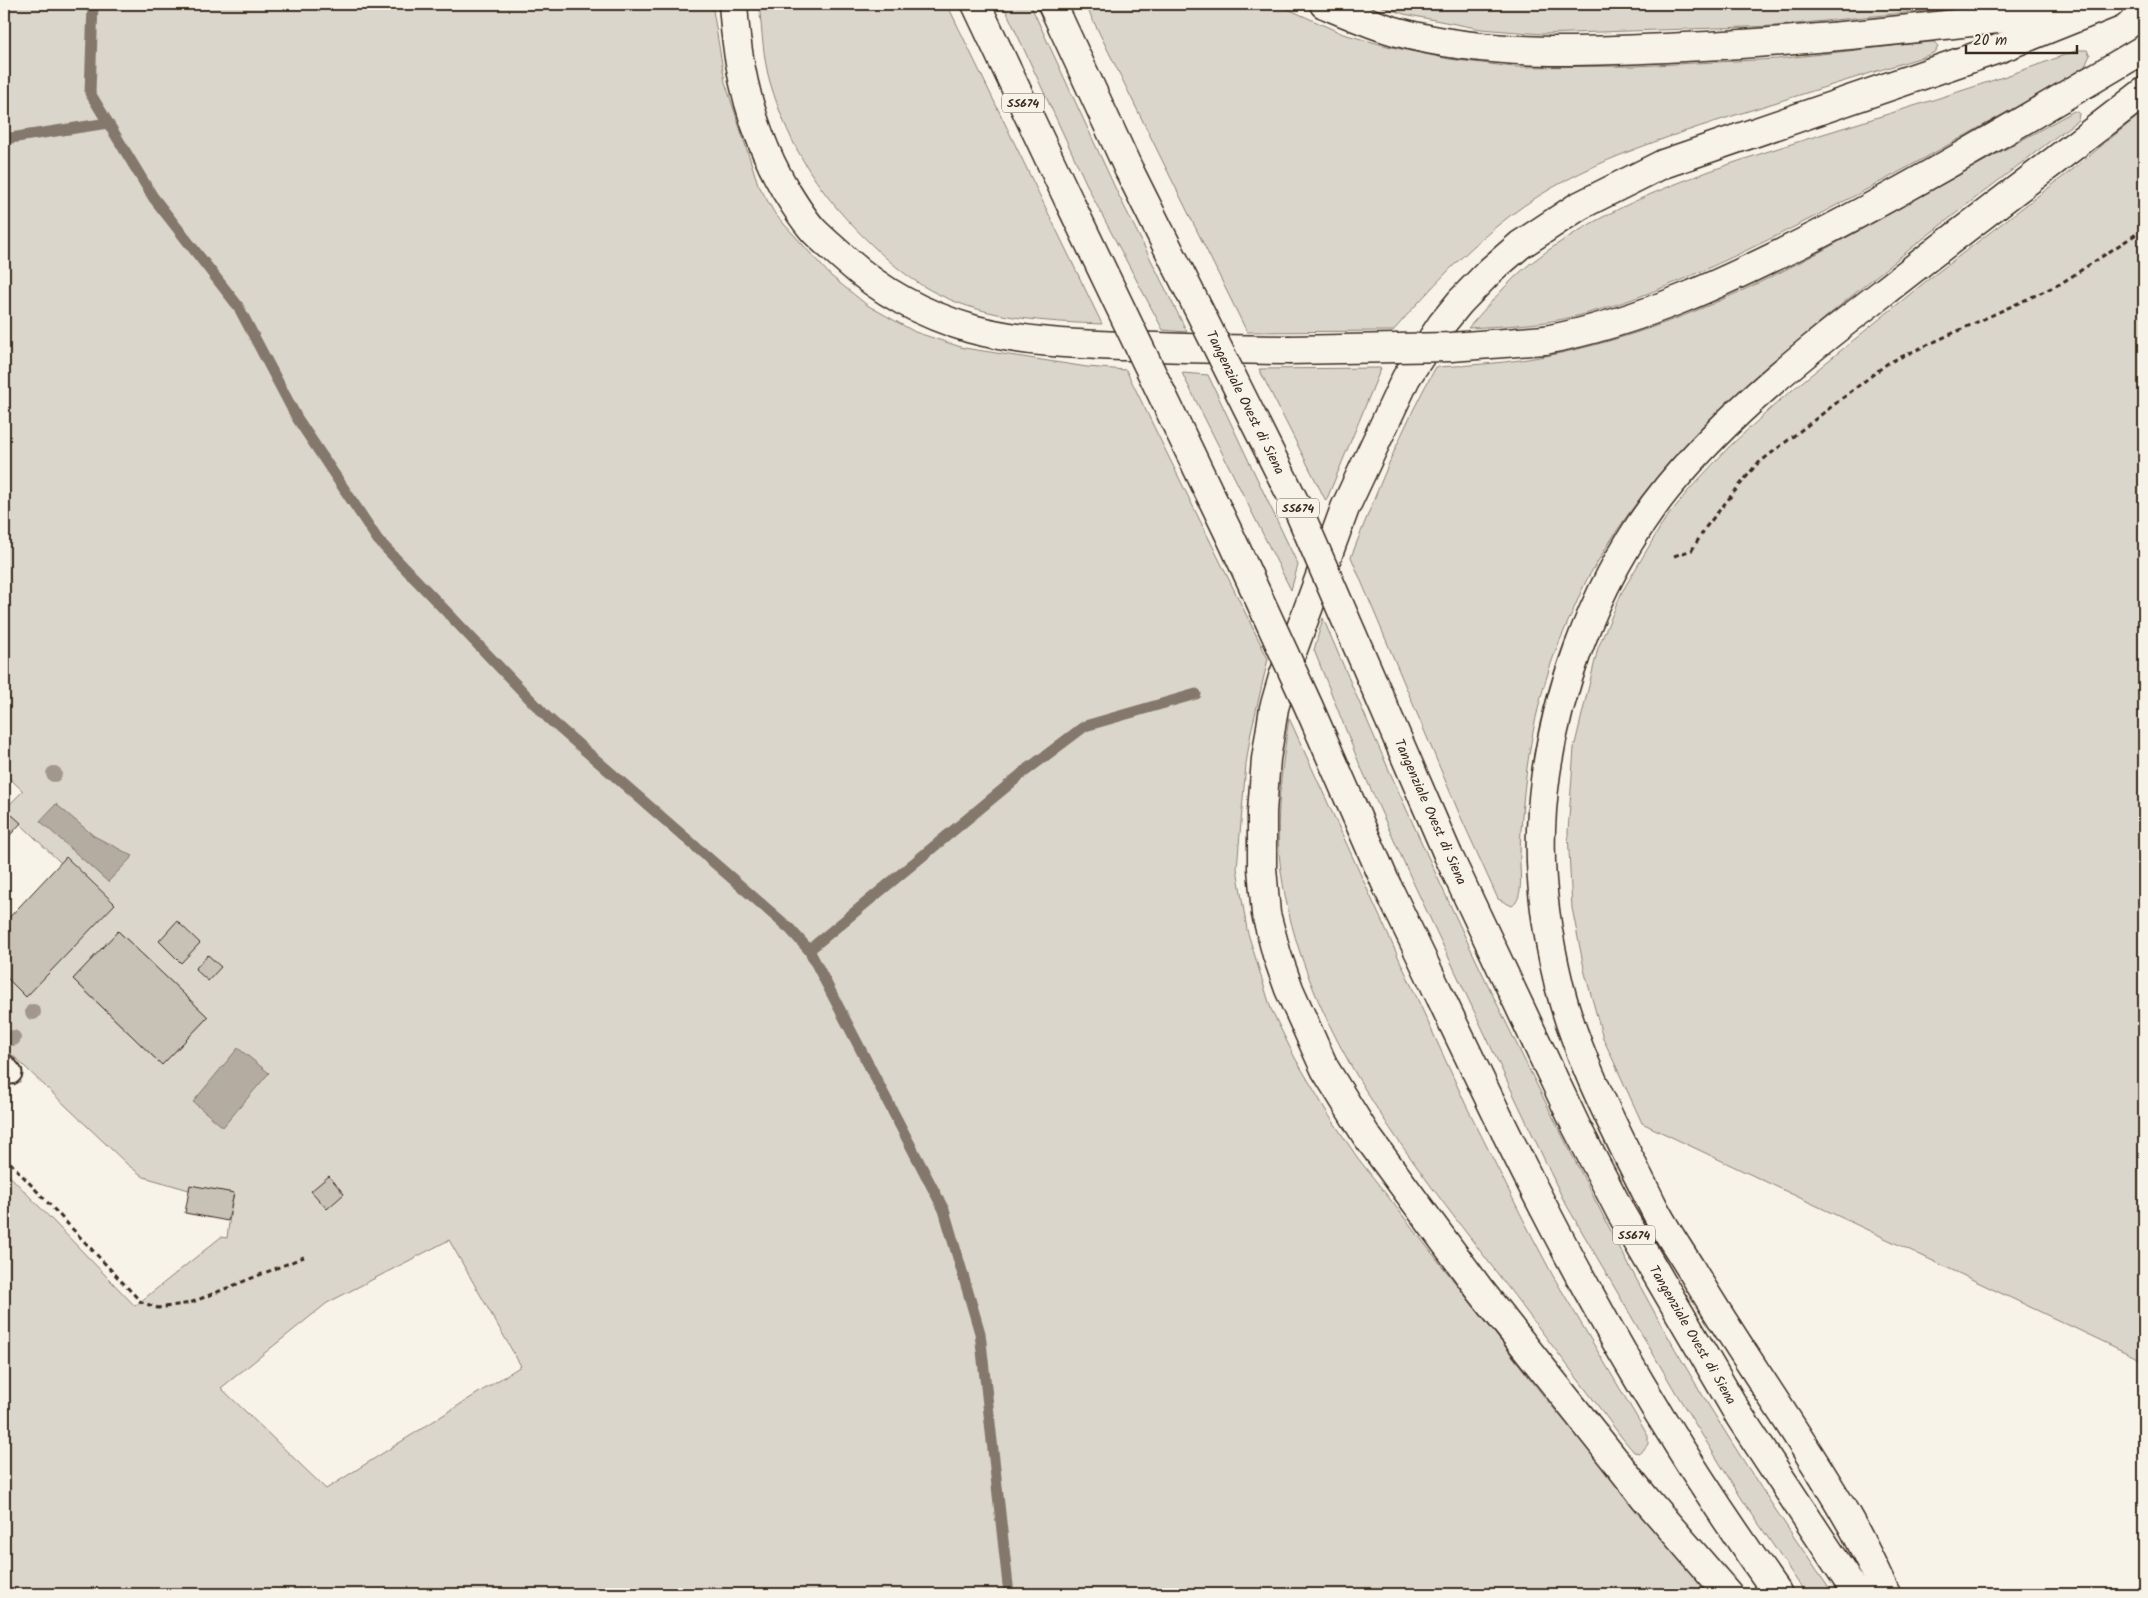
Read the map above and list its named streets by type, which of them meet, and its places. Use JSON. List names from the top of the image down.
{
  "streets": {
    "highway": ["SS674", "Tangenziale Ovest di Siena"]
  },
  "scale_bar": "20 m"
}
